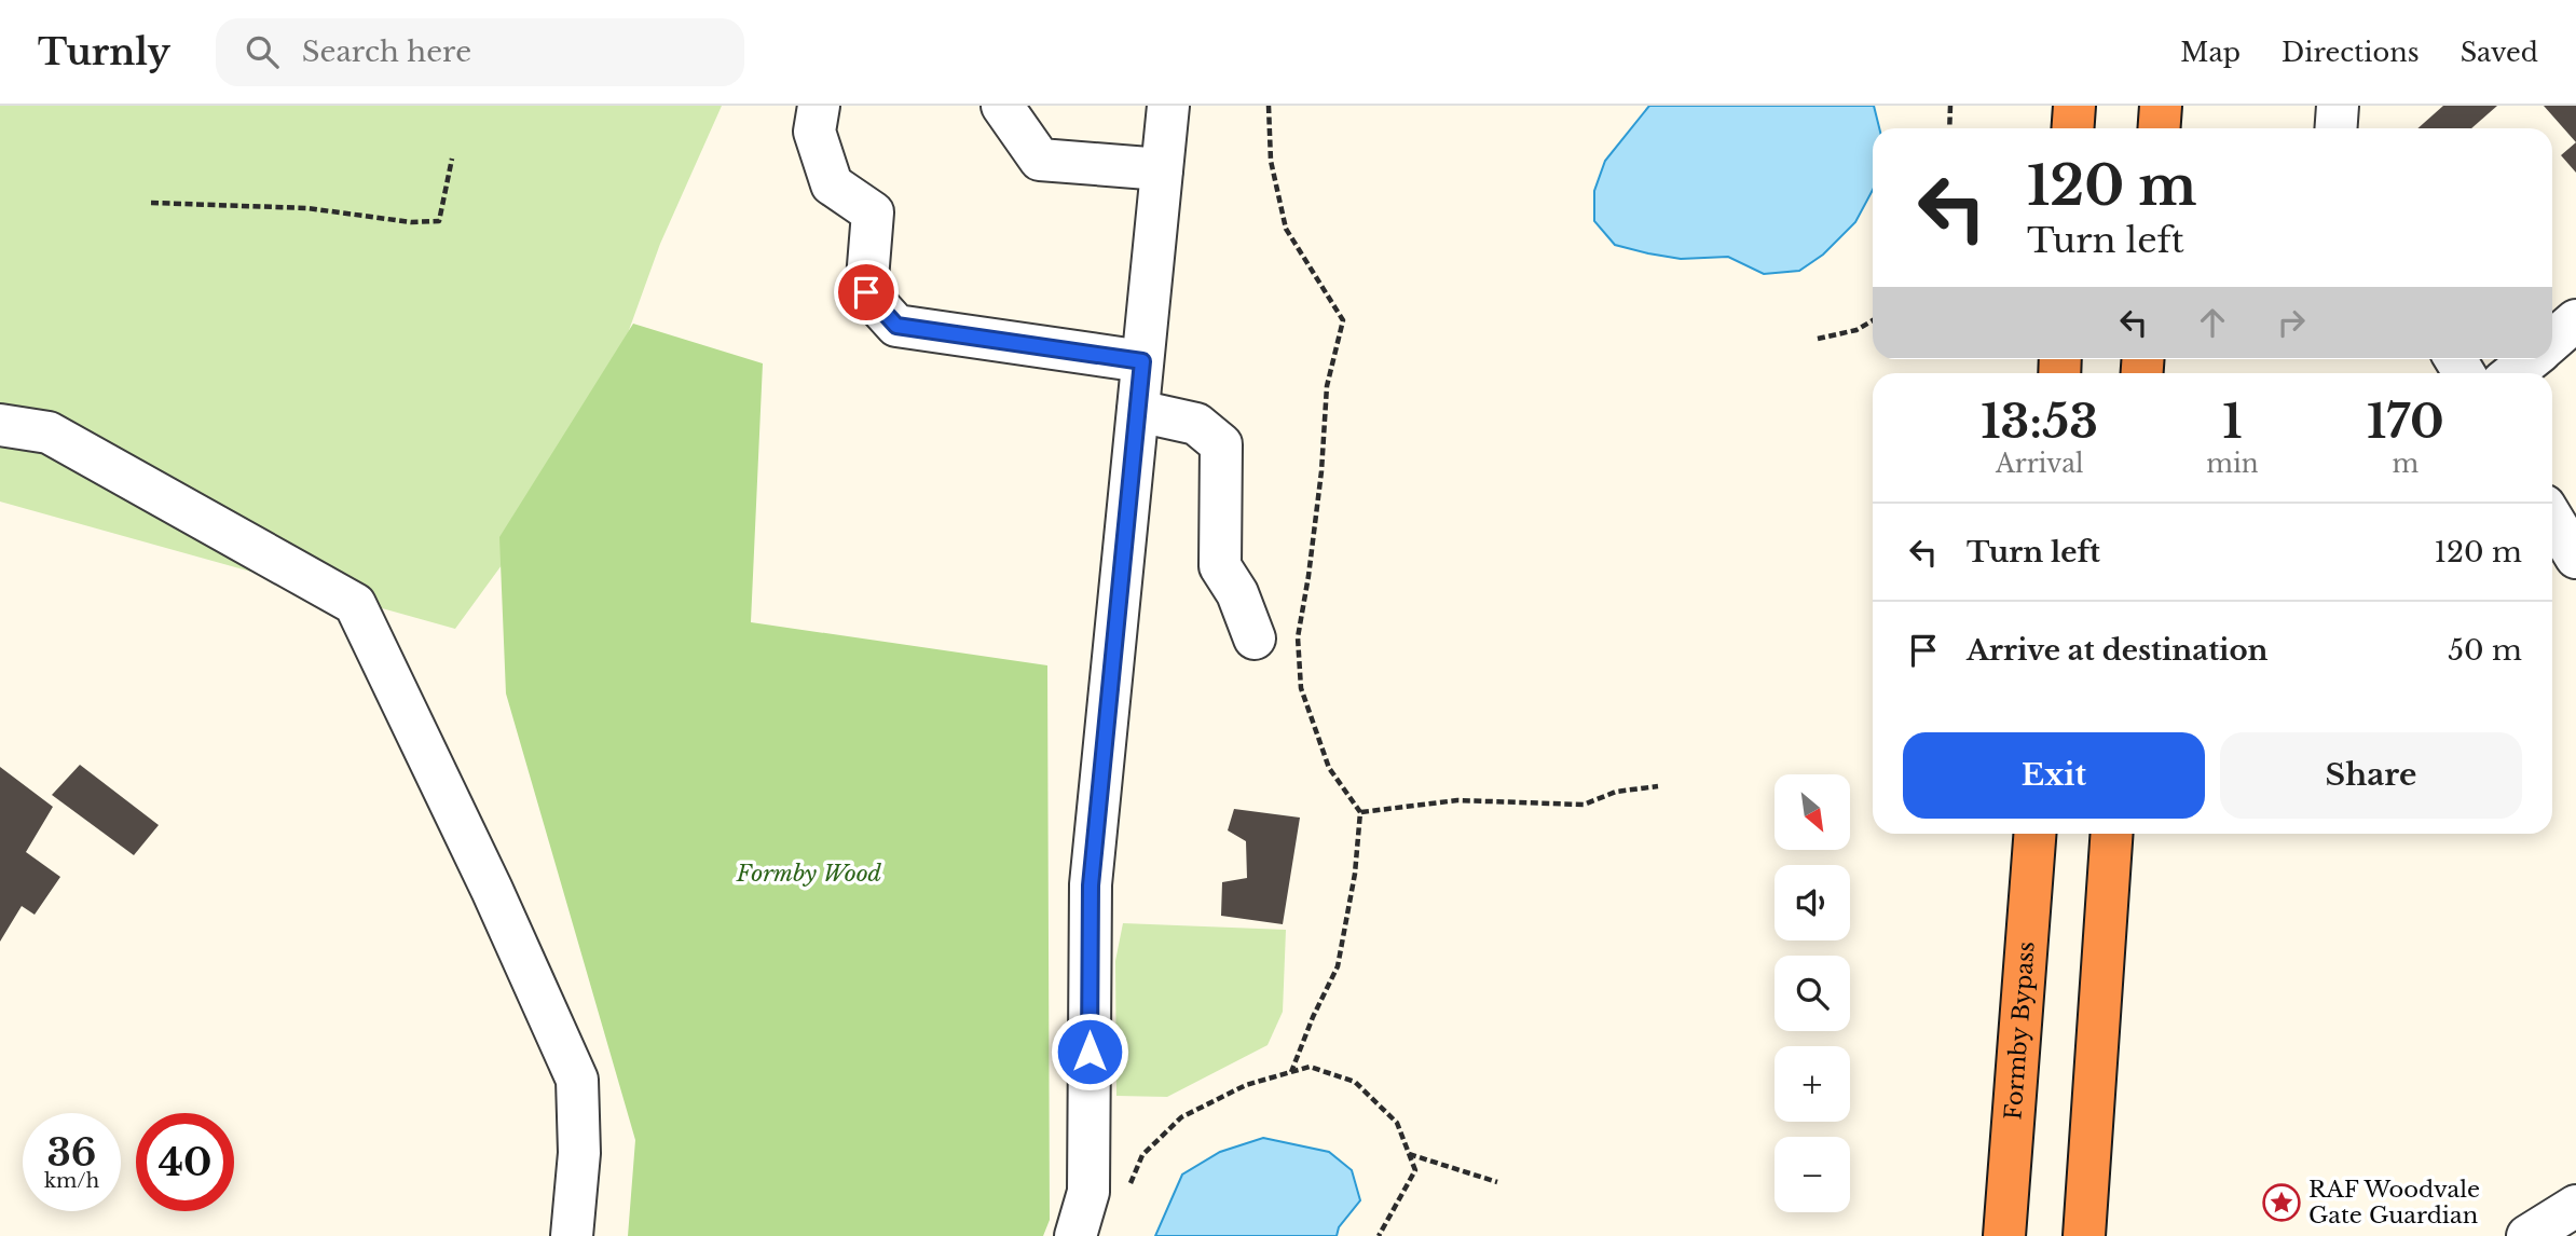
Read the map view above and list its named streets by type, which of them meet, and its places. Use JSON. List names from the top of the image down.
{
  "streets": {
    "highway": ["Formby Bypass"]
  },
  "parks": ["Formby Wood"],
  "places": {
    "place": ["RAF Woodvale Gate Guardian"]
  },
  "north": "bottom right",
  "page": {
    "header": "Turnly",
    "search": "Search here",
    "nav": ["Map", "Directions", "Saved"],
    "turn": ["120 m", "Turn left"],
    "eta": [
      "13:53",
      "Arrival",
      "1",
      "min",
      "170",
      "m"
    ],
    "list": [
      {
        "name": "Turn left",
        "value": "120 m"
      },
      {
        "name": "Arrive at destination",
        "value": "50 m"
      }
    ],
    "buttons": ["Exit", "Share"],
    "map_buttons": ["+", "−"],
    "speed": "36 km/h",
    "limit": "40"
  }
}
